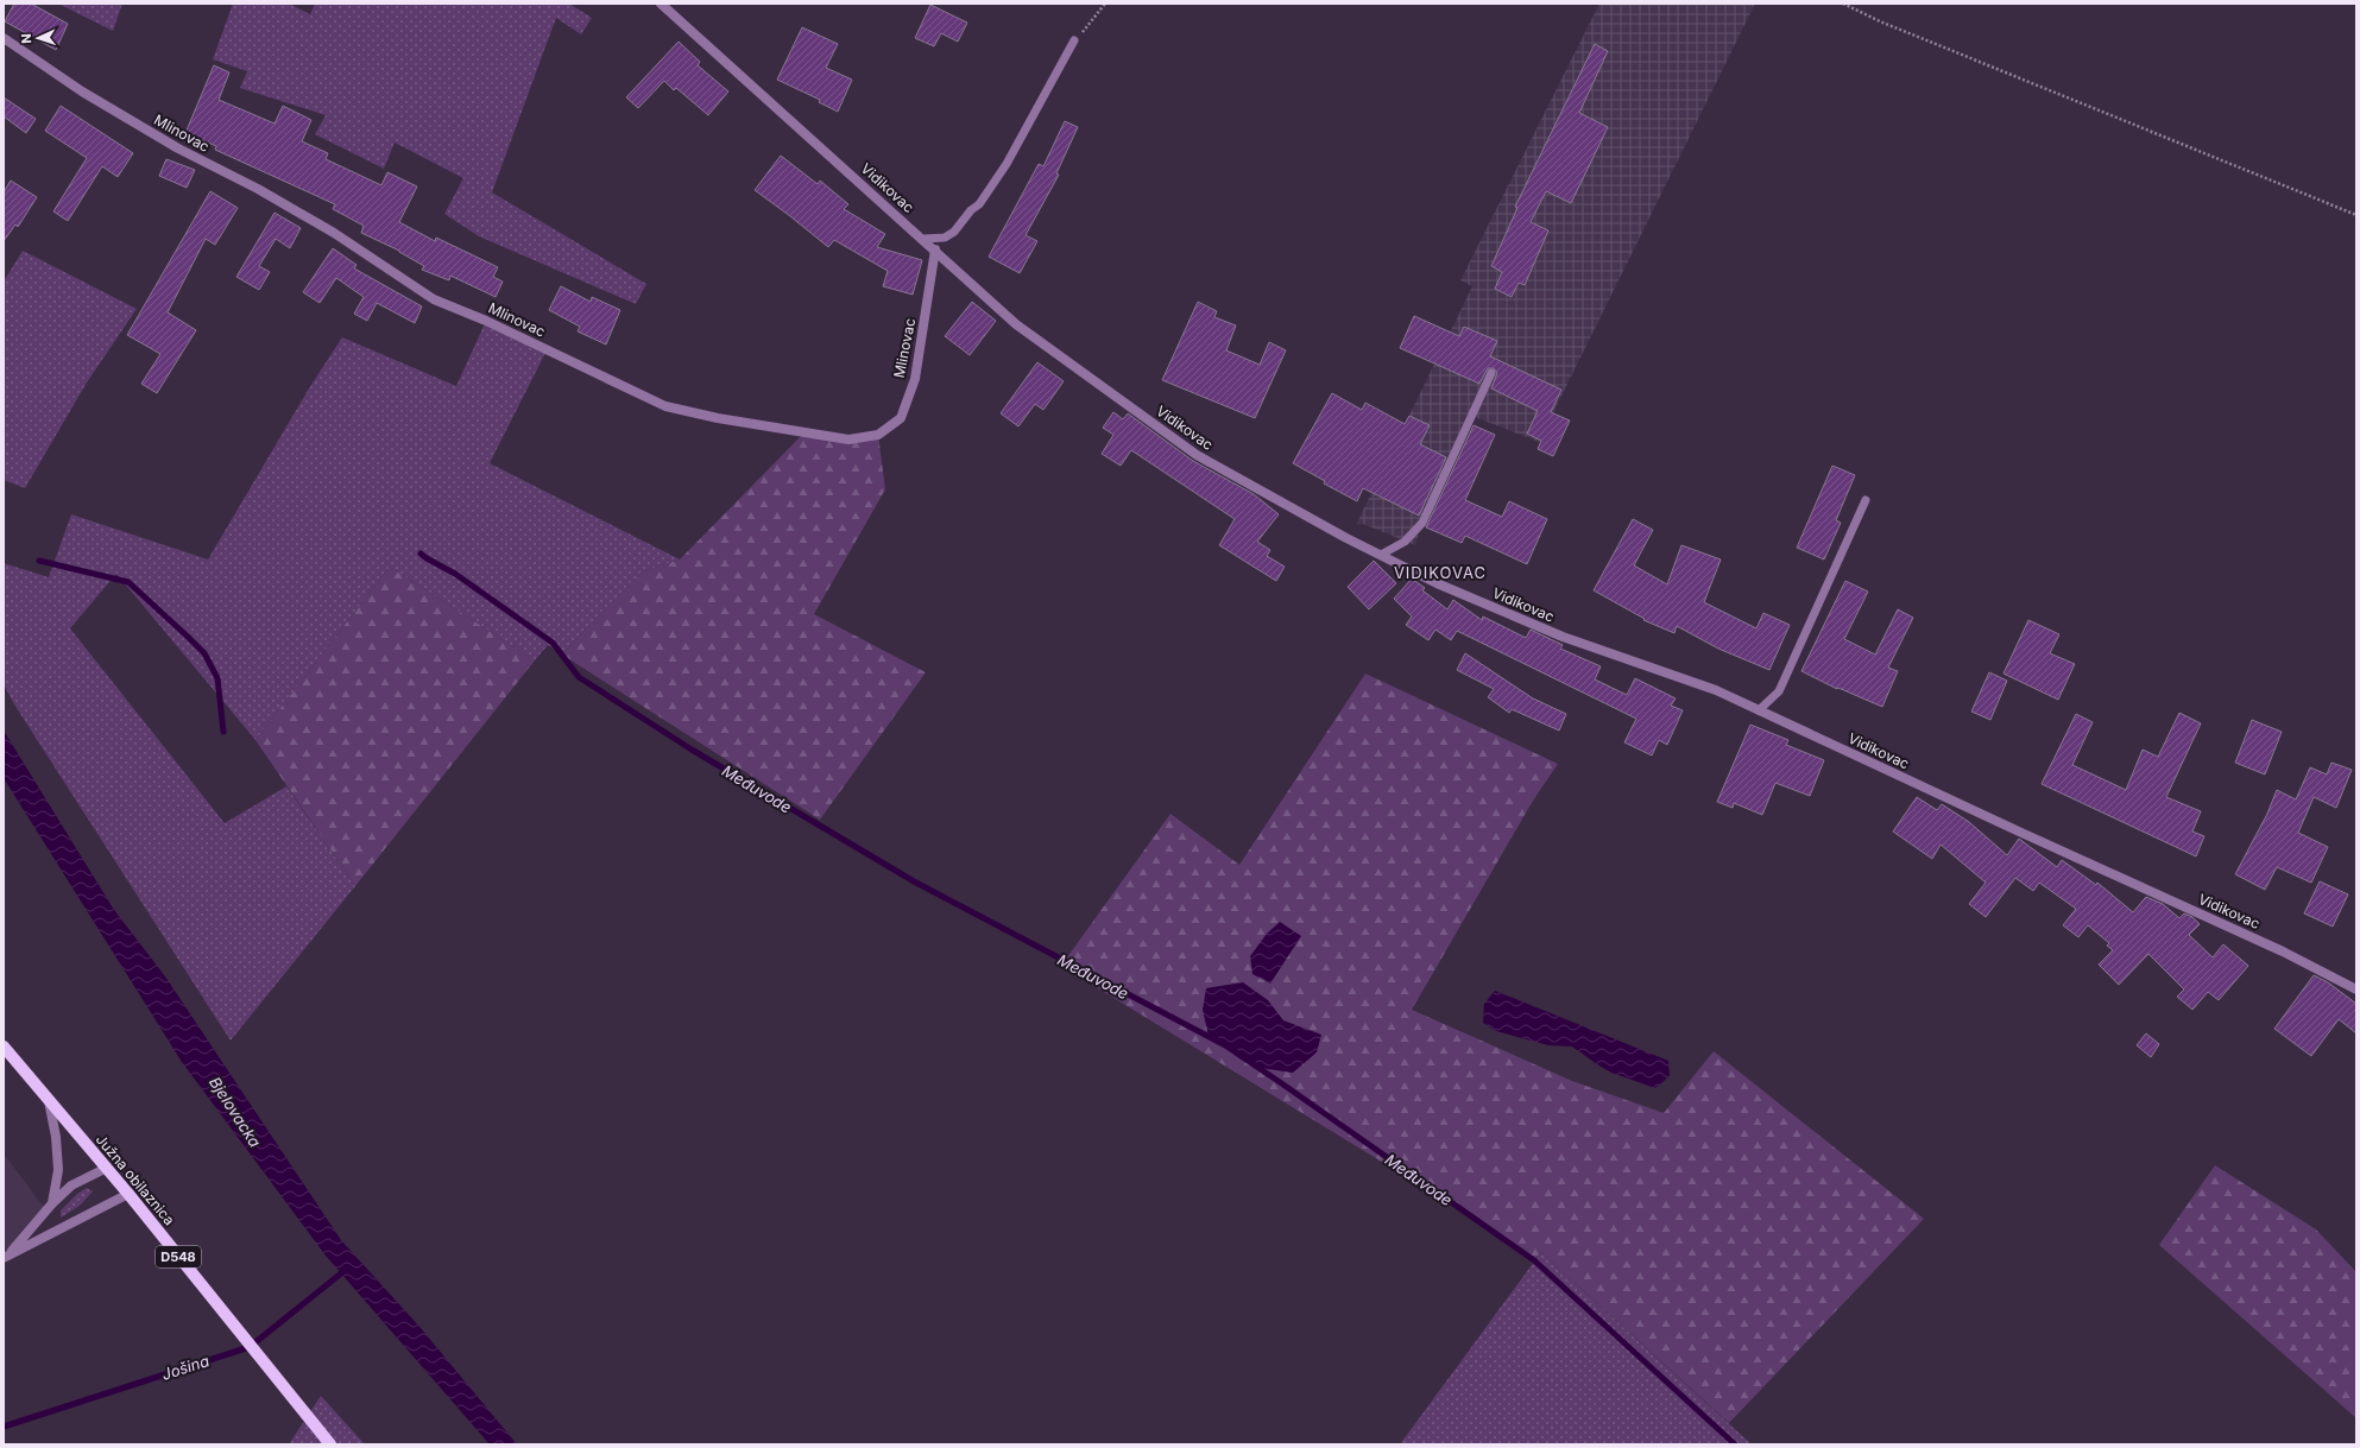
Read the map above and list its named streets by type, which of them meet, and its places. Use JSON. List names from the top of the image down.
{
  "streets": {
    "main road": ["Južna obilaznica", "D548"],
    "street": ["Mlinovac", "Vidikovac"]
  },
  "crossings": [
    ["Mlinovac", "Vidikovac"]
  ],
  "districts": ["VIDIKOVAC"],
  "water": ["Međuvode", "Bjelovacka", "Jošina"],
  "north": "left"
}
